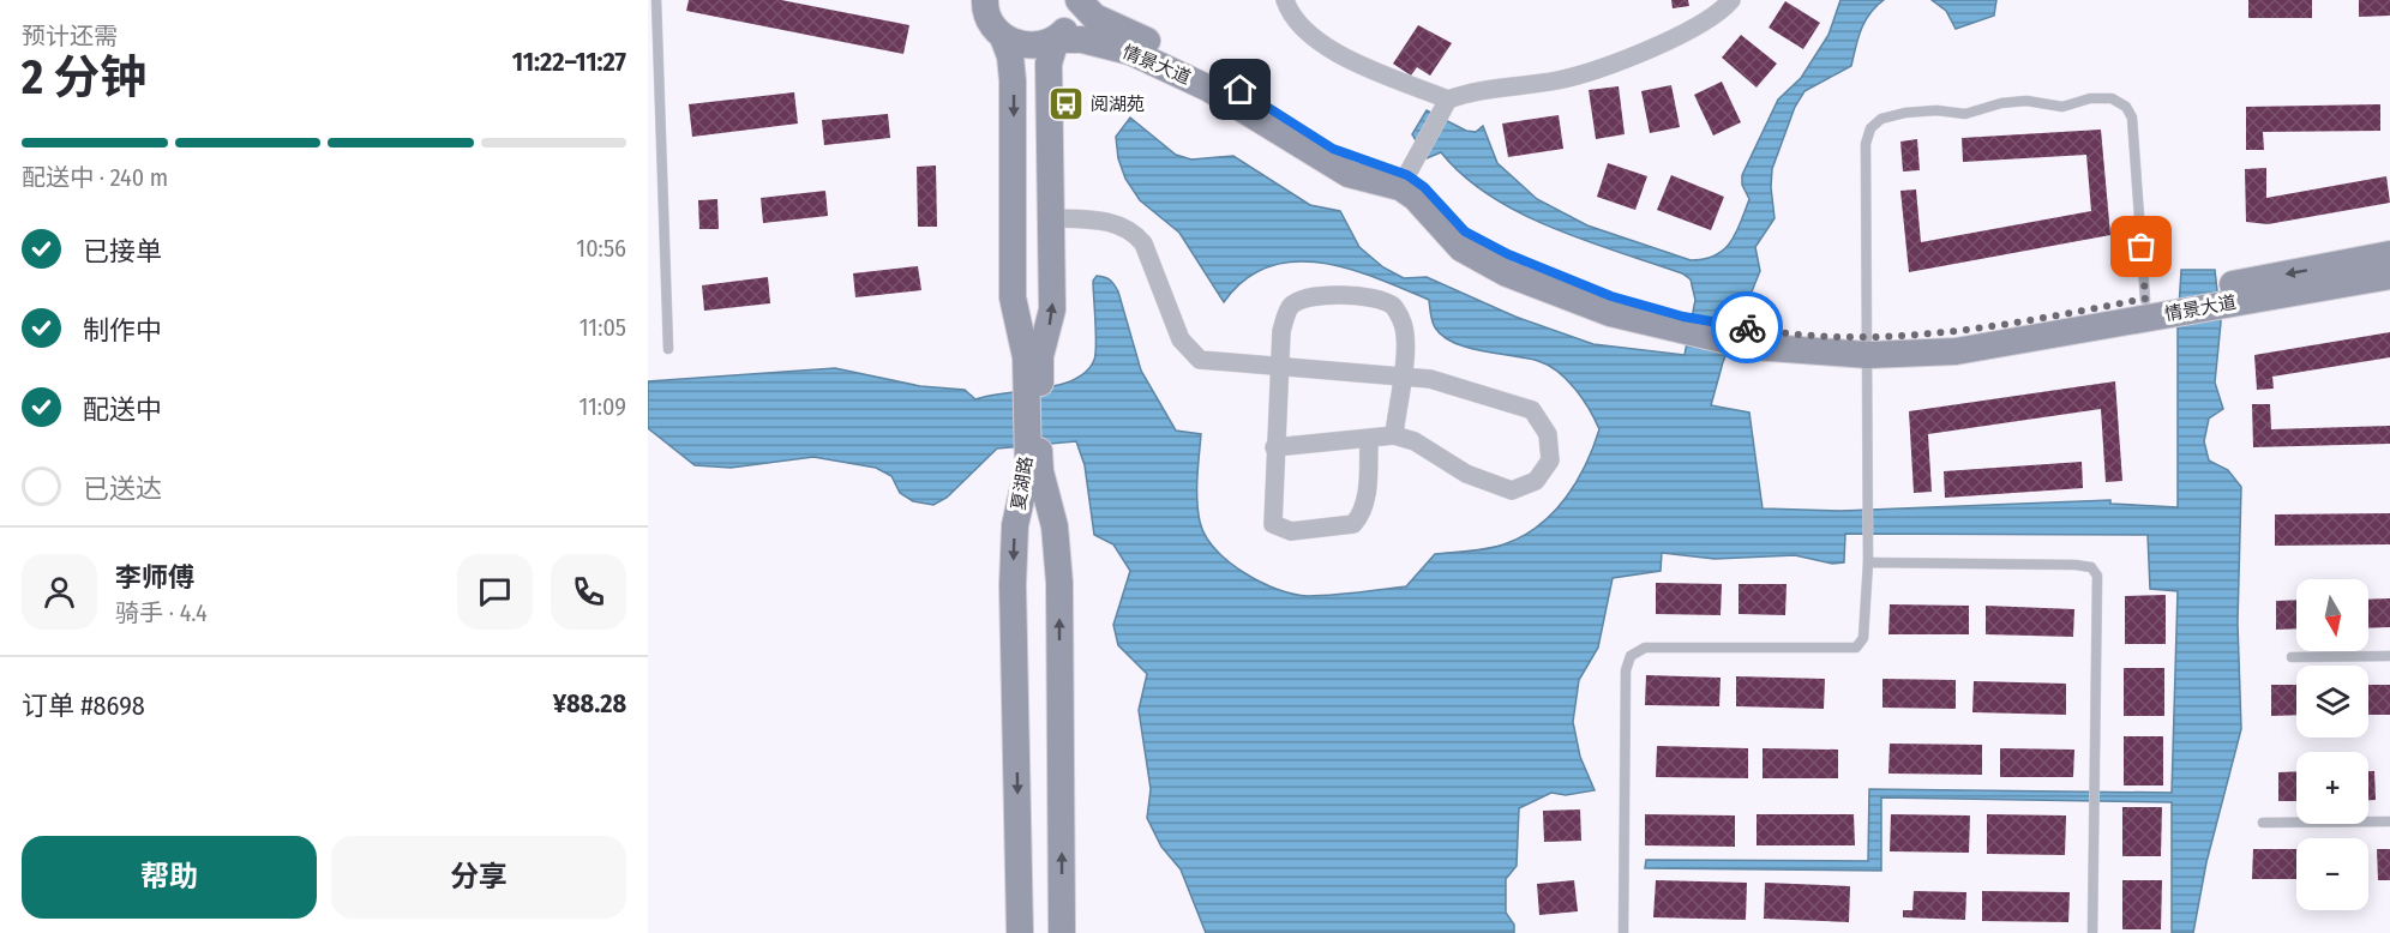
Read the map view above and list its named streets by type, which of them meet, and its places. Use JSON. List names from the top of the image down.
{
  "streets": {
    "street": ["情景大道", "夏湖路"]
  },
  "crossings": [
    ["情景大道", "夏湖路"]
  ],
  "places": {
    "bus stop": ["阅湖苑"]
  },
  "north": "bottom",
  "page": {
    "heading": ["2 分钟", "预计还需", "11:22–11:27"],
    "panel": [
      "李师傅",
      "骑手 · 4.4",
      "订单 #8698",
      "¥88.28"
    ],
    "bar": "配送中 · 240 m",
    "list": [
      ["已接单", "10:56"],
      ["制作中", "11:05"],
      ["配送中", "11:09"],
      "已送达"
    ],
    "map_buttons": ["+", "−"],
    "buttons": ["帮助", "分享"]
  }
}
